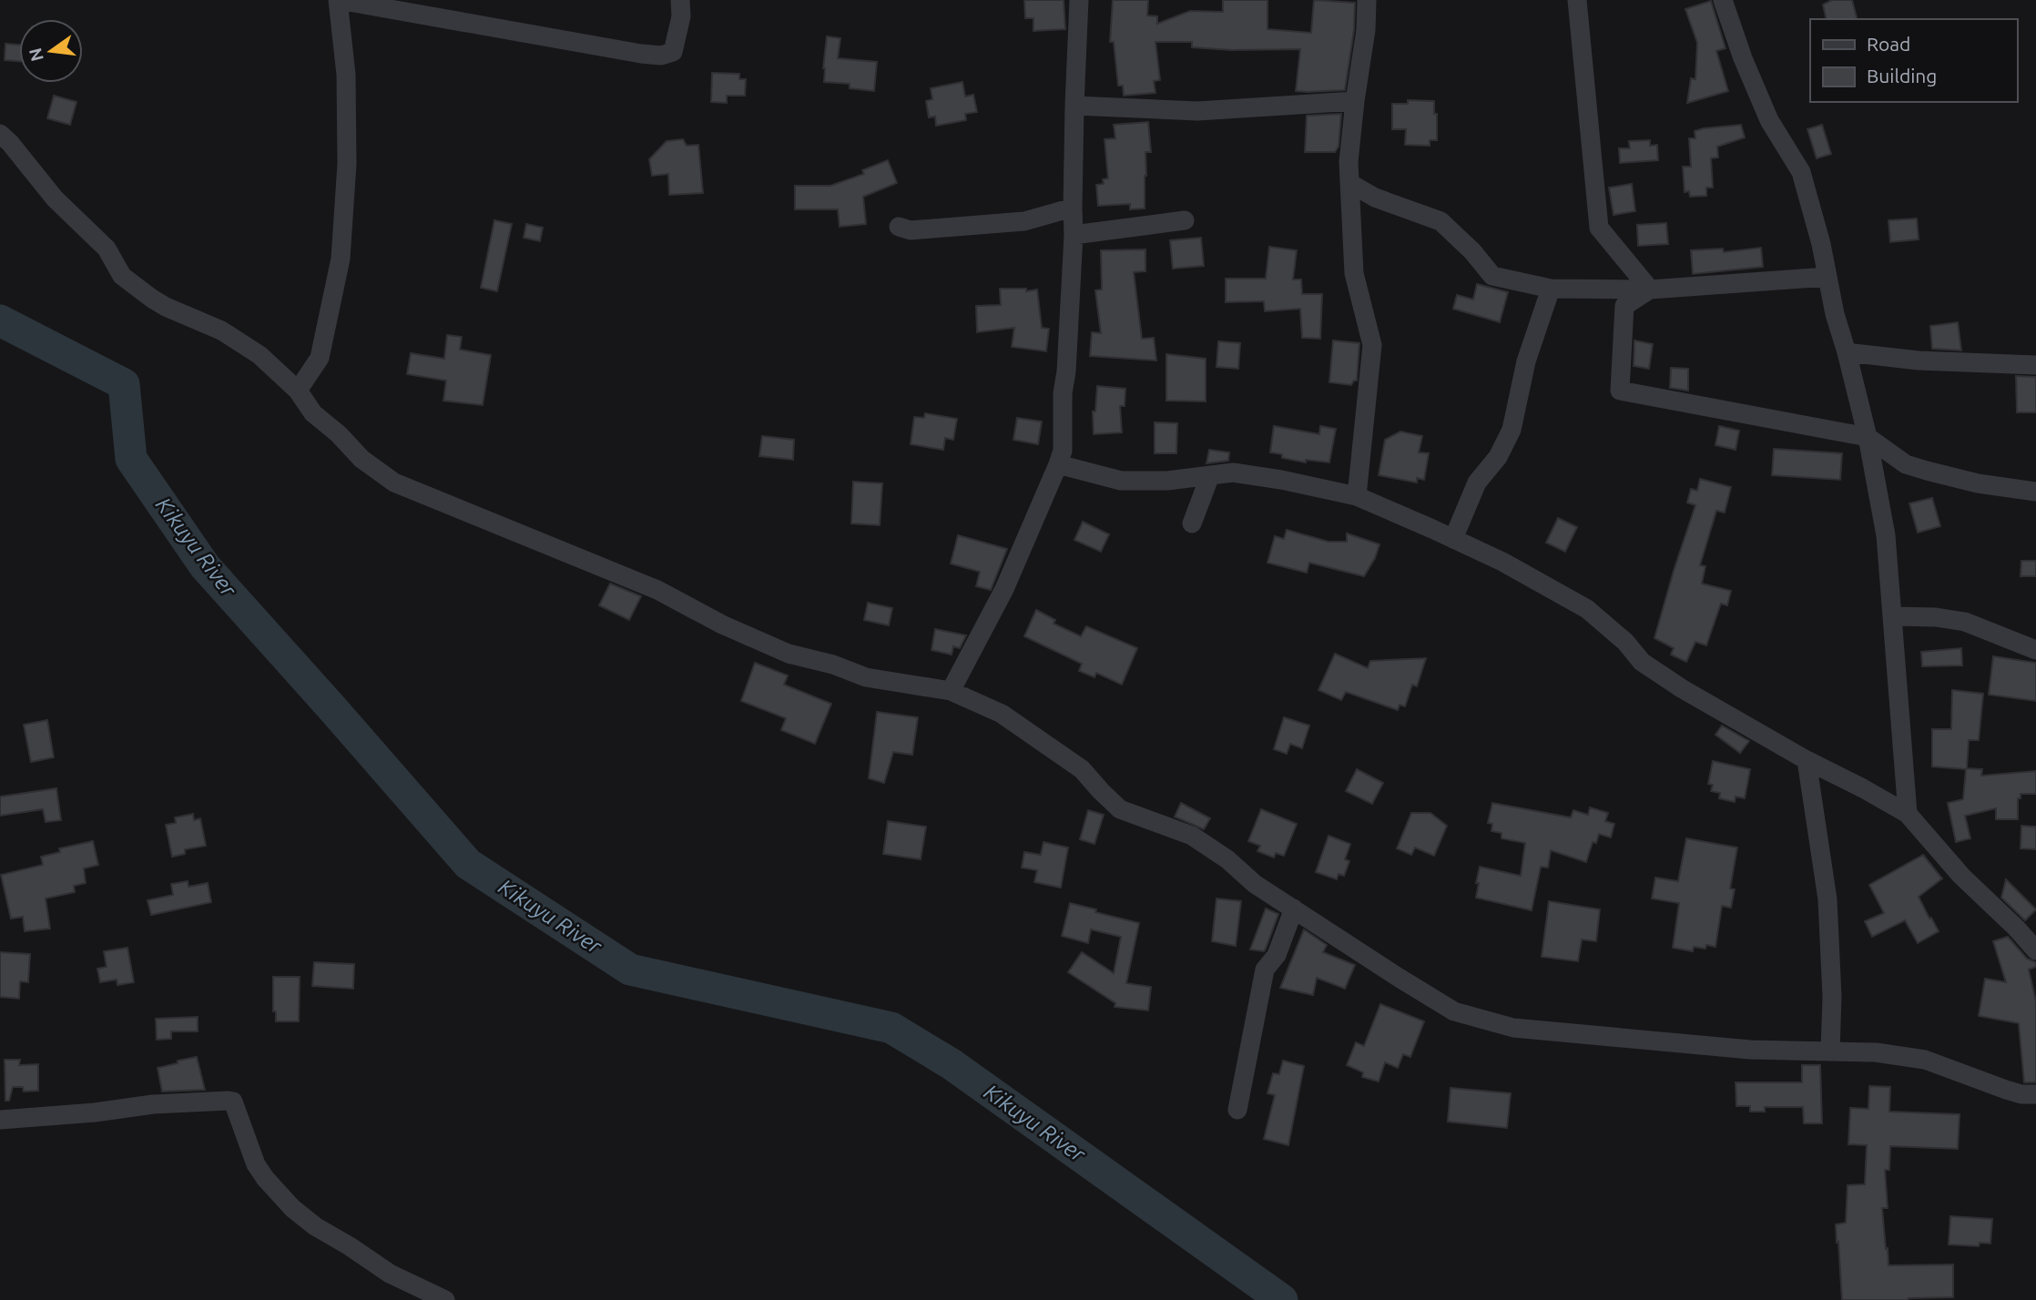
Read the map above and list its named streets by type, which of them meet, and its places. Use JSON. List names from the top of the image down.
{
  "water": ["Kikuyu River"],
  "legend": ["Road", "Building"],
  "north": "left"
}
